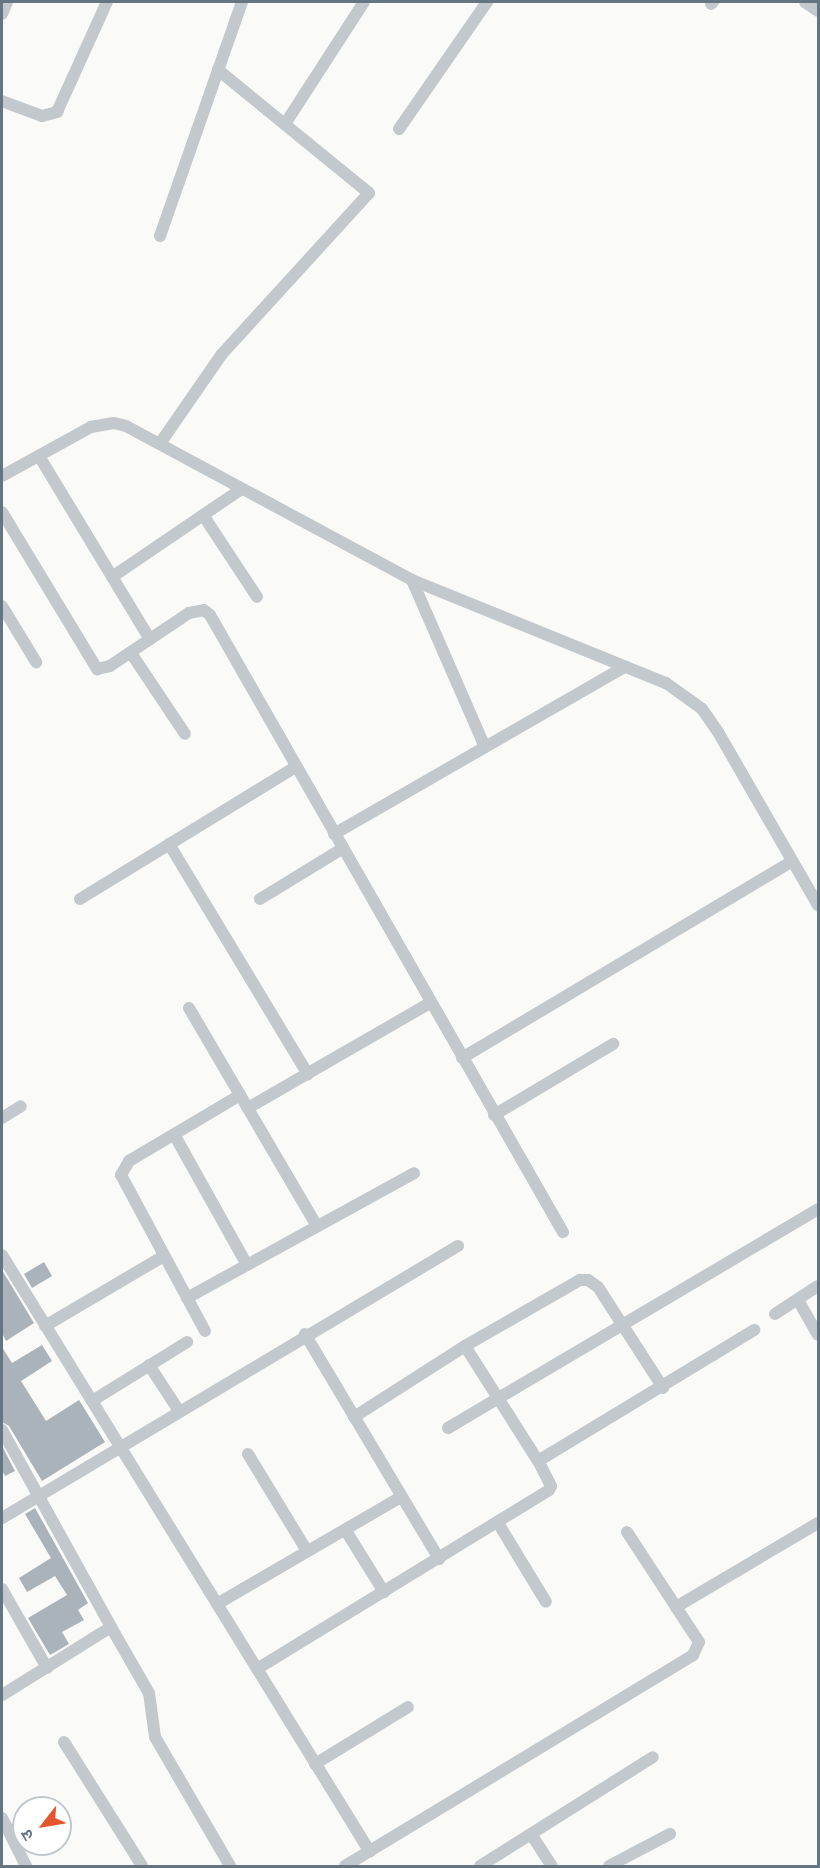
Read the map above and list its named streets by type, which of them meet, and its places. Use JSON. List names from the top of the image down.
{
  "north": "bottom left"
}
